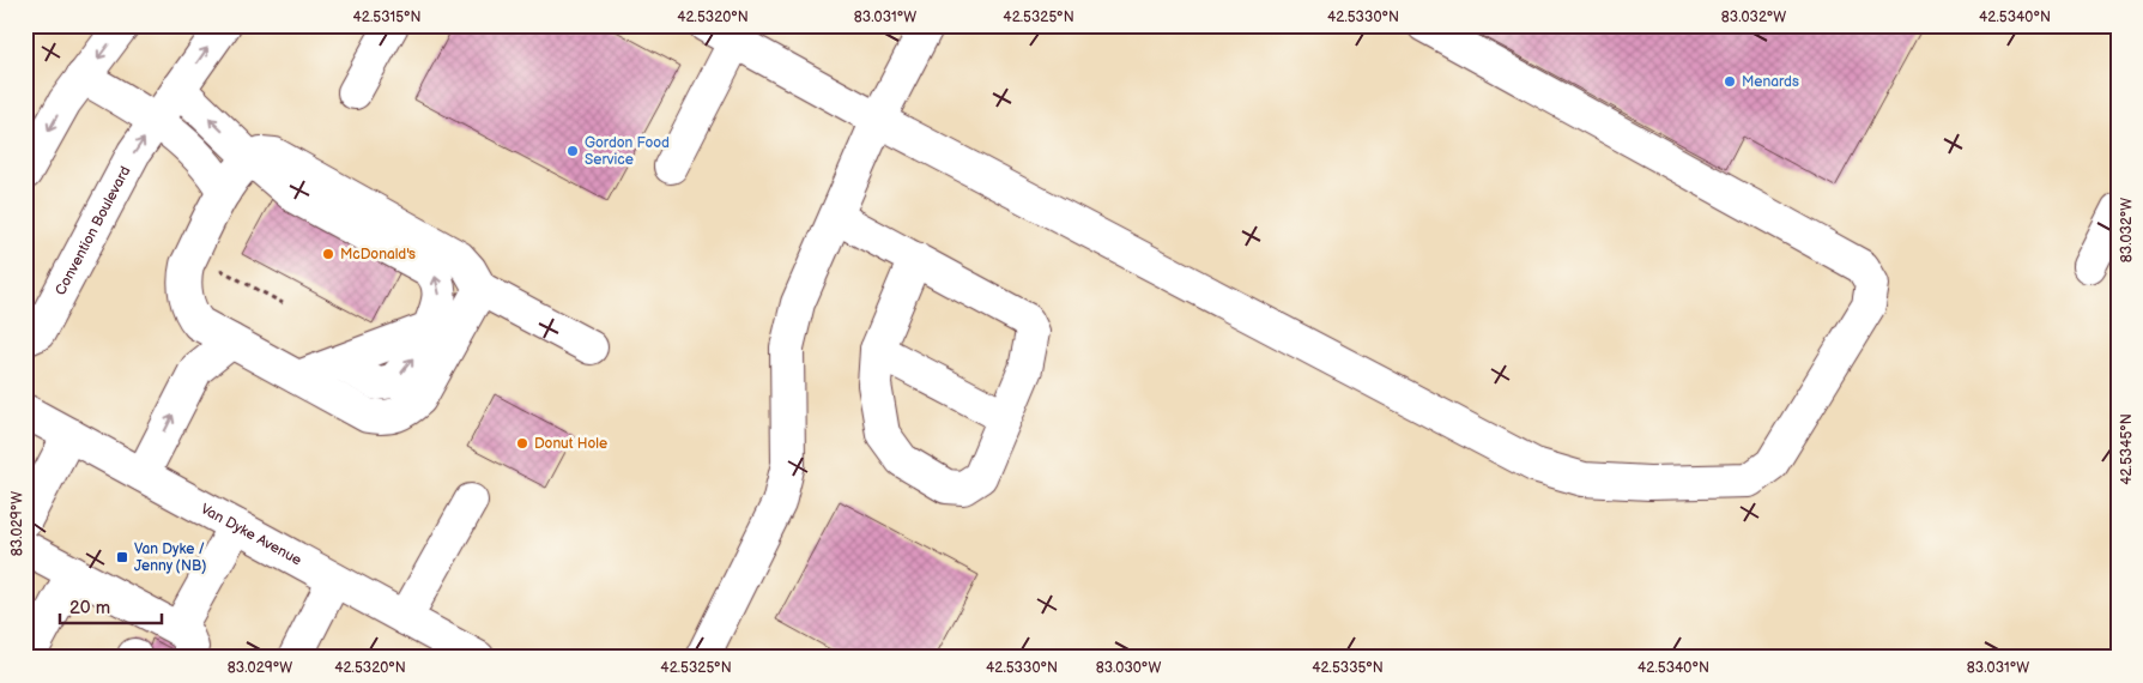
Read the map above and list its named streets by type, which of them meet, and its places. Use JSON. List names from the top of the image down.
{
  "streets": {
    "street": ["Convention Boulevard", "Van Dyke Avenue"]
  },
  "places": {
    "other": [
      "Menards",
      "Gordon Food Service",
      "McDonald's",
      "Donut Hole"
    ],
    "transit": ["Van Dyke / Jenny (NB)"]
  },
  "scale_bar": "20 m",
  "coordinates": [
    "42.5315°N",
    "42.5320°N",
    "83.031°W",
    "42.5325°N",
    "42.5330°N",
    "83.032°W",
    "42.5340°N",
    "42.5345°N",
    "83.029°W",
    "83.030°W",
    "42.5335°N"
  ]
}
